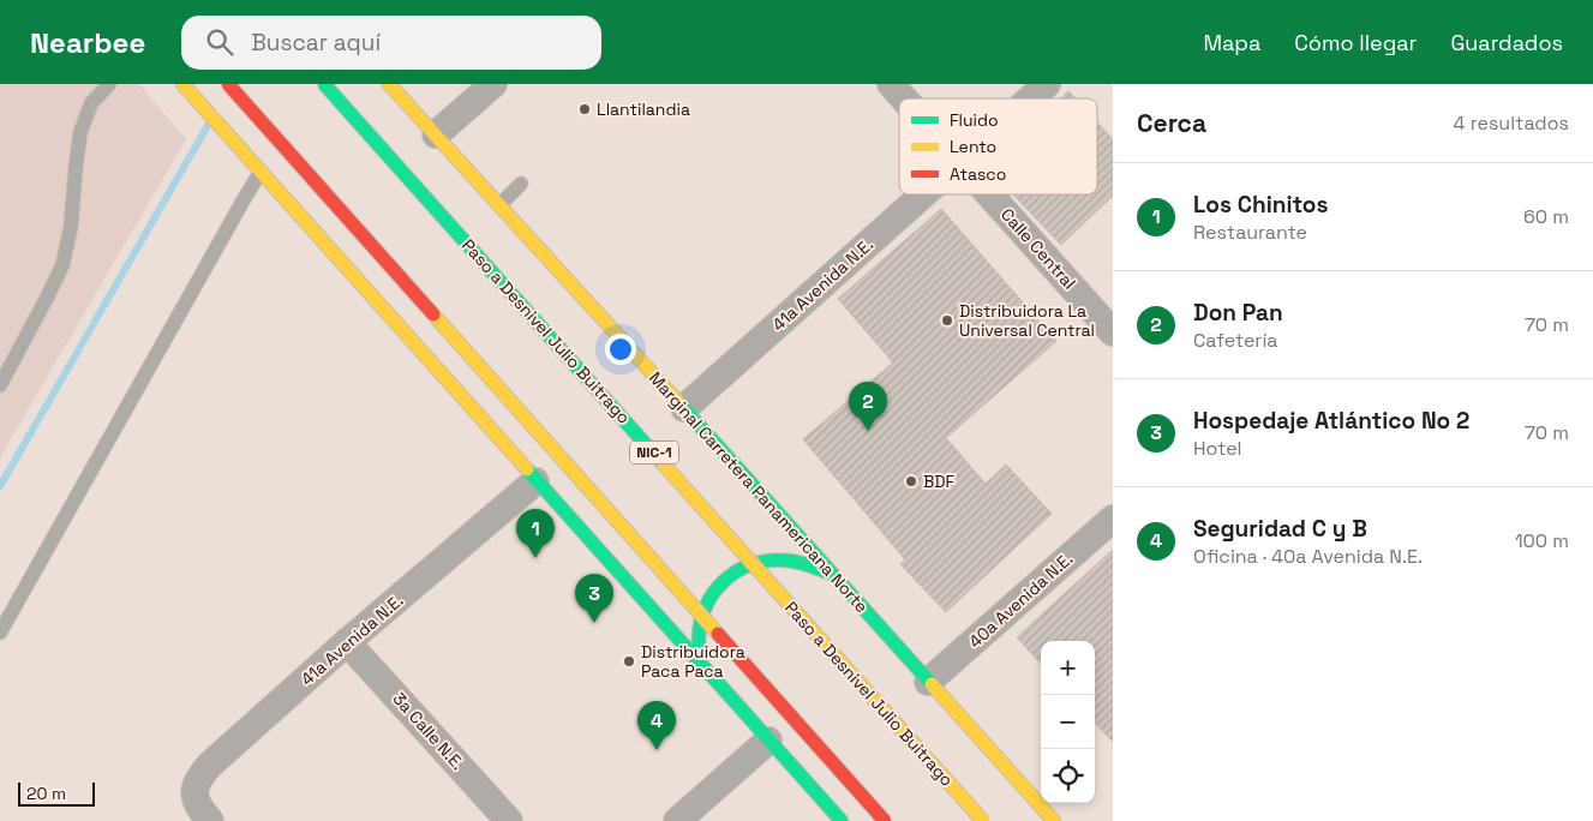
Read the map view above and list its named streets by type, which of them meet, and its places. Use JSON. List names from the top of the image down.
{
  "streets": {
    "main road": ["Paso a Desnivel Julio Buitrago", "NIC-1", "Marginal Carretera Panamericana Norte"],
    "street": [
      "Calle Central",
      "41a Avenida N.E.",
      "40a Avenida N.E.",
      "3a Calle N.E."
    ]
  },
  "crossings": [
    ["41a Avenida N.E.", "Marginal Carretera Panamericana Norte"],
    ["41a Avenida N.E.", "3a Calle N.E."],
    ["Marginal Carretera Panamericana Norte", "40a Avenida N.E."]
  ],
  "places": [
    "Llantilandia",
    "Distribuidora La Universal Central",
    "BDF",
    "Distribuidora Paca Paca"
  ],
  "legend": ["Fluido", "Lento", "Atasco"],
  "scale_bar": "20 m",
  "page": {
    "header": "Nearbee",
    "search": "Buscar aquí",
    "nav": ["Mapa", "Cómo llegar", "Guardados"],
    "heading": ["Cerca", "4 resultados"],
    "list": [
      {
        "mark": "1",
        "name": "Los Chinitos",
        "note": "Restaurante",
        "value": "60 m"
      },
      {
        "mark": "2",
        "name": "Don Pan",
        "note": "Cafetería",
        "value": "70 m"
      },
      {
        "mark": "3",
        "name": "Hospedaje Atlántico No 2",
        "note": "Hotel",
        "value": "70 m"
      },
      {
        "mark": "4",
        "name": "Seguridad C y B",
        "note": "Oficina · 40a Avenida N.E.",
        "value": "100 m"
      }
    ],
    "pins": [
      "2",
      "1",
      "3",
      "4"
    ],
    "map_buttons": ["+", "−"],
    "scale": "20 m"
  }
}
